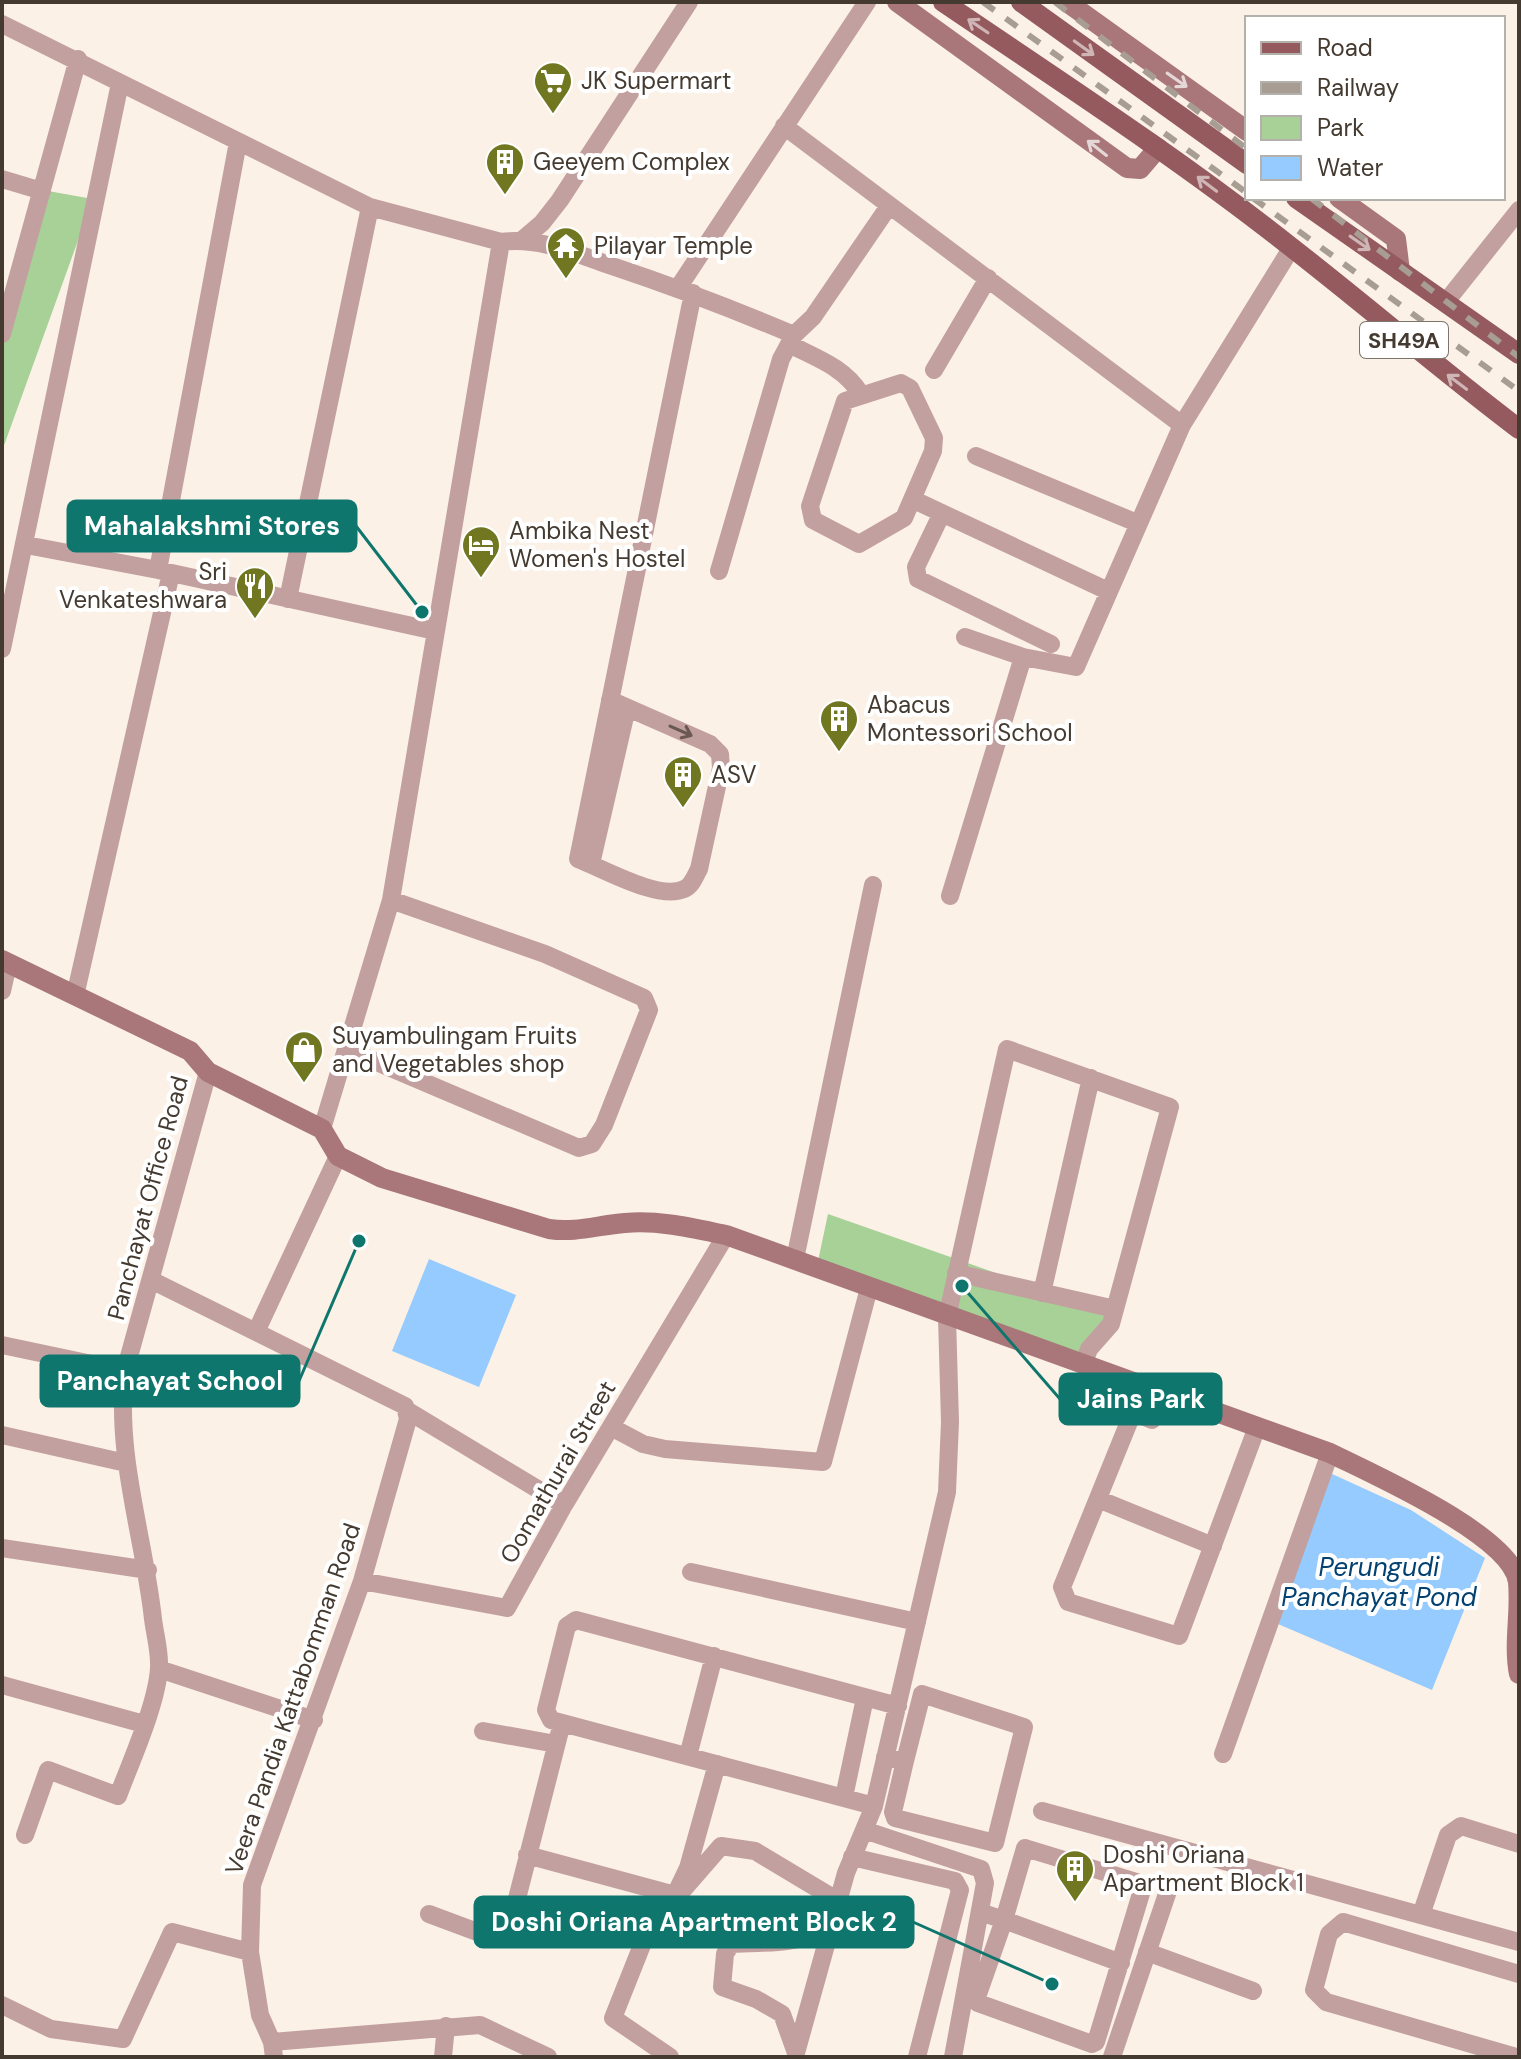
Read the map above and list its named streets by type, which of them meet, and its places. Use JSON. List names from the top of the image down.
{
  "streets": {
    "main road": ["SH49A"],
    "street": ["Panchayat Office Road", "Oomathurai Street", "Veera Pandia Kattabomman Road"]
  },
  "crossings": [
    ["Oomathurai Street", "Veera Pandia Kattabomman Road"]
  ],
  "water": ["Perungudi Panchayat Pond"],
  "places": {
    "supermarket": ["JK Supermart"],
    "building": [
      "Geeyem Complex",
      "Abacus Montessori School",
      "ASV",
      "Doshi Oriana Apartment Block 1"
    ],
    "temple": ["Pilayar Temple"],
    "hotel": ["Ambika Nest Women's Hostel"],
    "other": [
      "Mahalakshmi Stores",
      "Panchayat School",
      "Jains Park",
      "Doshi Oriana Apartment Block 2"
    ],
    "restaurant": ["Sri Venkateshwara"],
    "shop": ["Suyambulingam Fruits and Vegetables shop"]
  },
  "legend": [
    "Road",
    "Railway",
    "Park",
    "Water"
  ]
}
